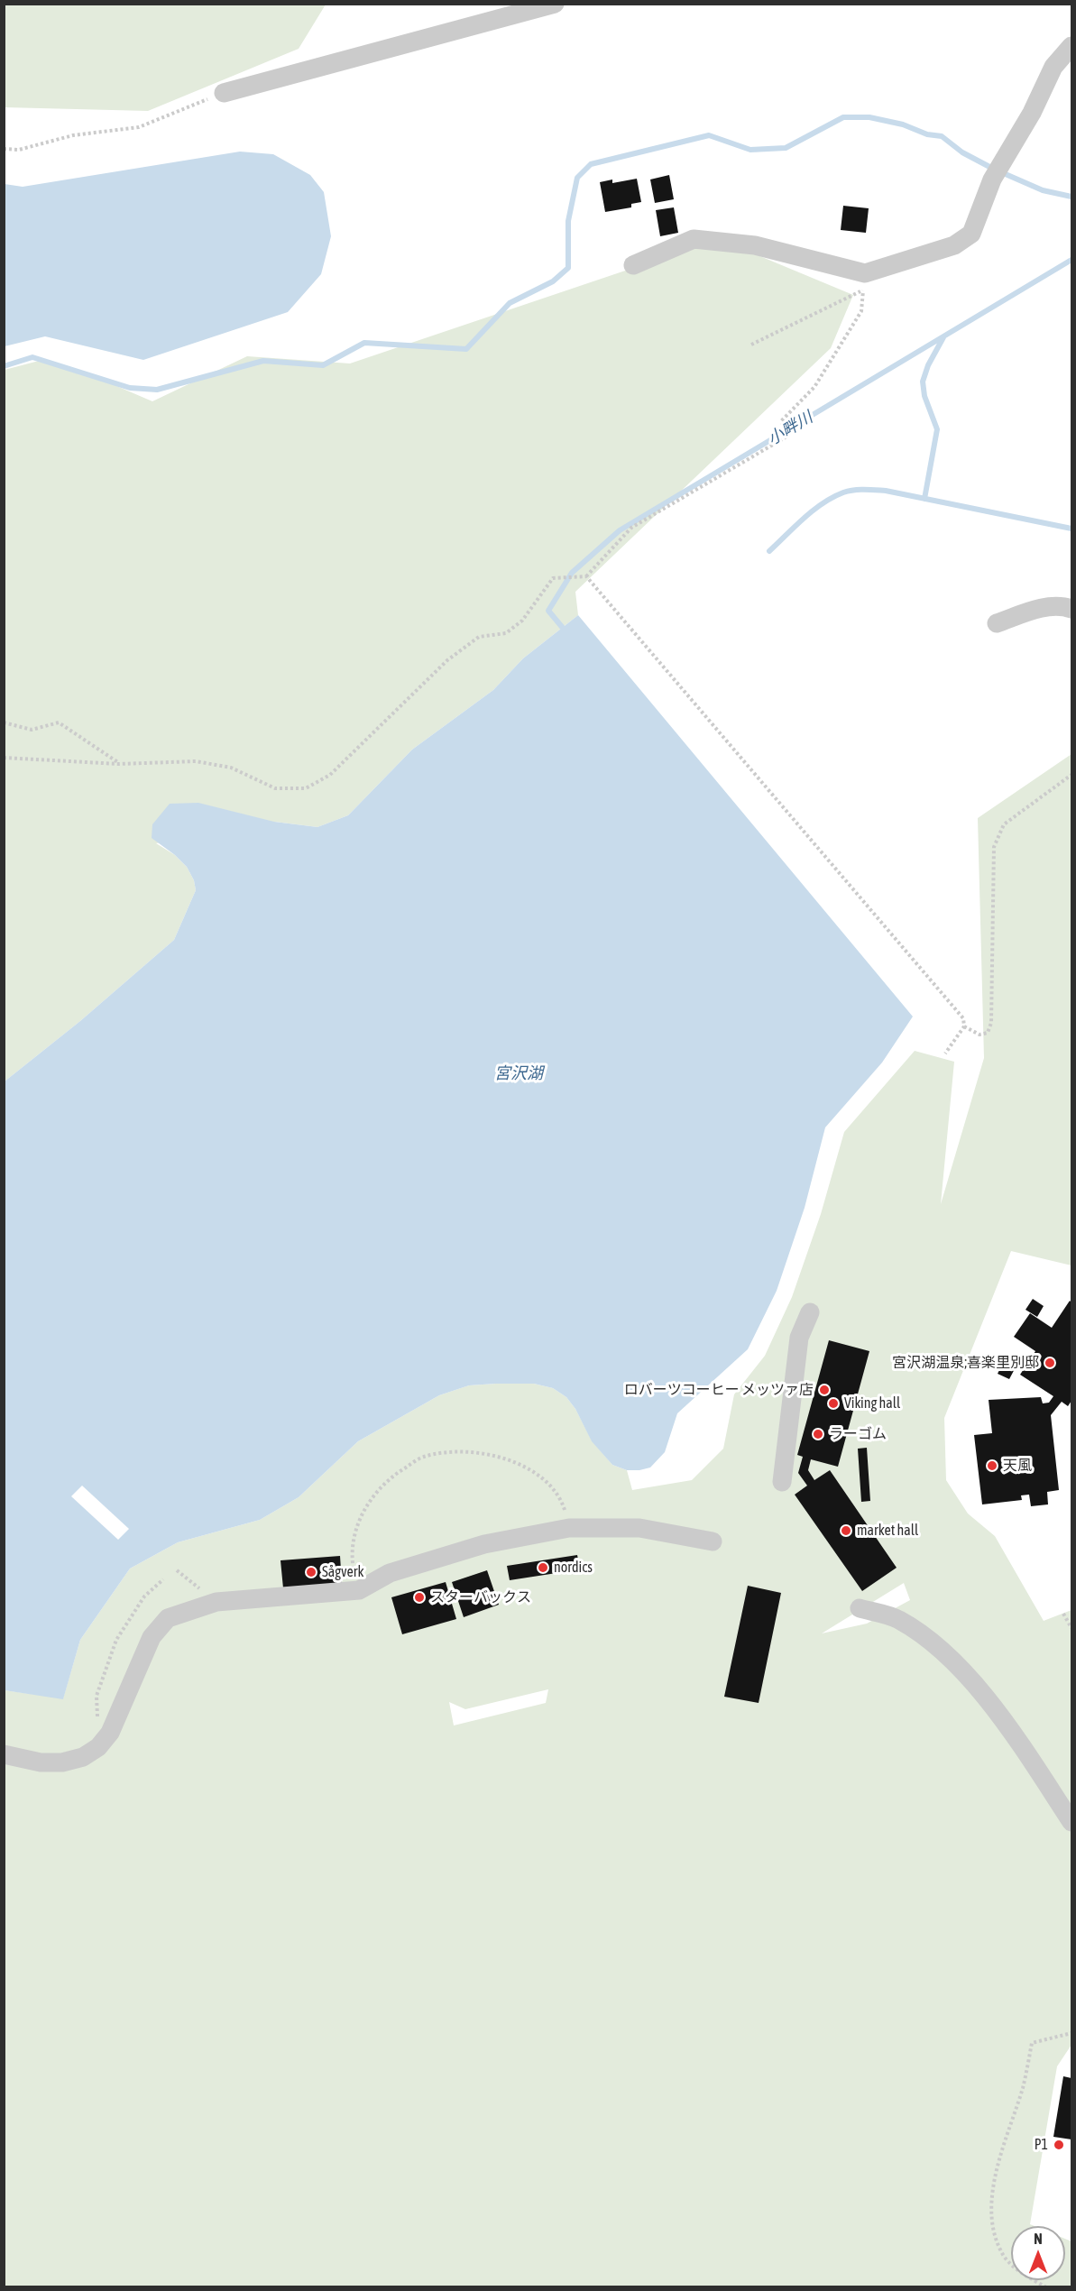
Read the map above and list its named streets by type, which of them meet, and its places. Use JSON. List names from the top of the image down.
{
  "water": ["小畔川", "宮沢湖"],
  "places": [
    "宮沢湖温泉;喜楽里別邸",
    "ロバーツコーヒー メッツァ店",
    "Viking hall",
    "ラーゴム",
    "天風",
    "market hall",
    "nordics",
    "Sågverk",
    "スターバックス",
    "P1"
  ],
  "north": "top"
}
